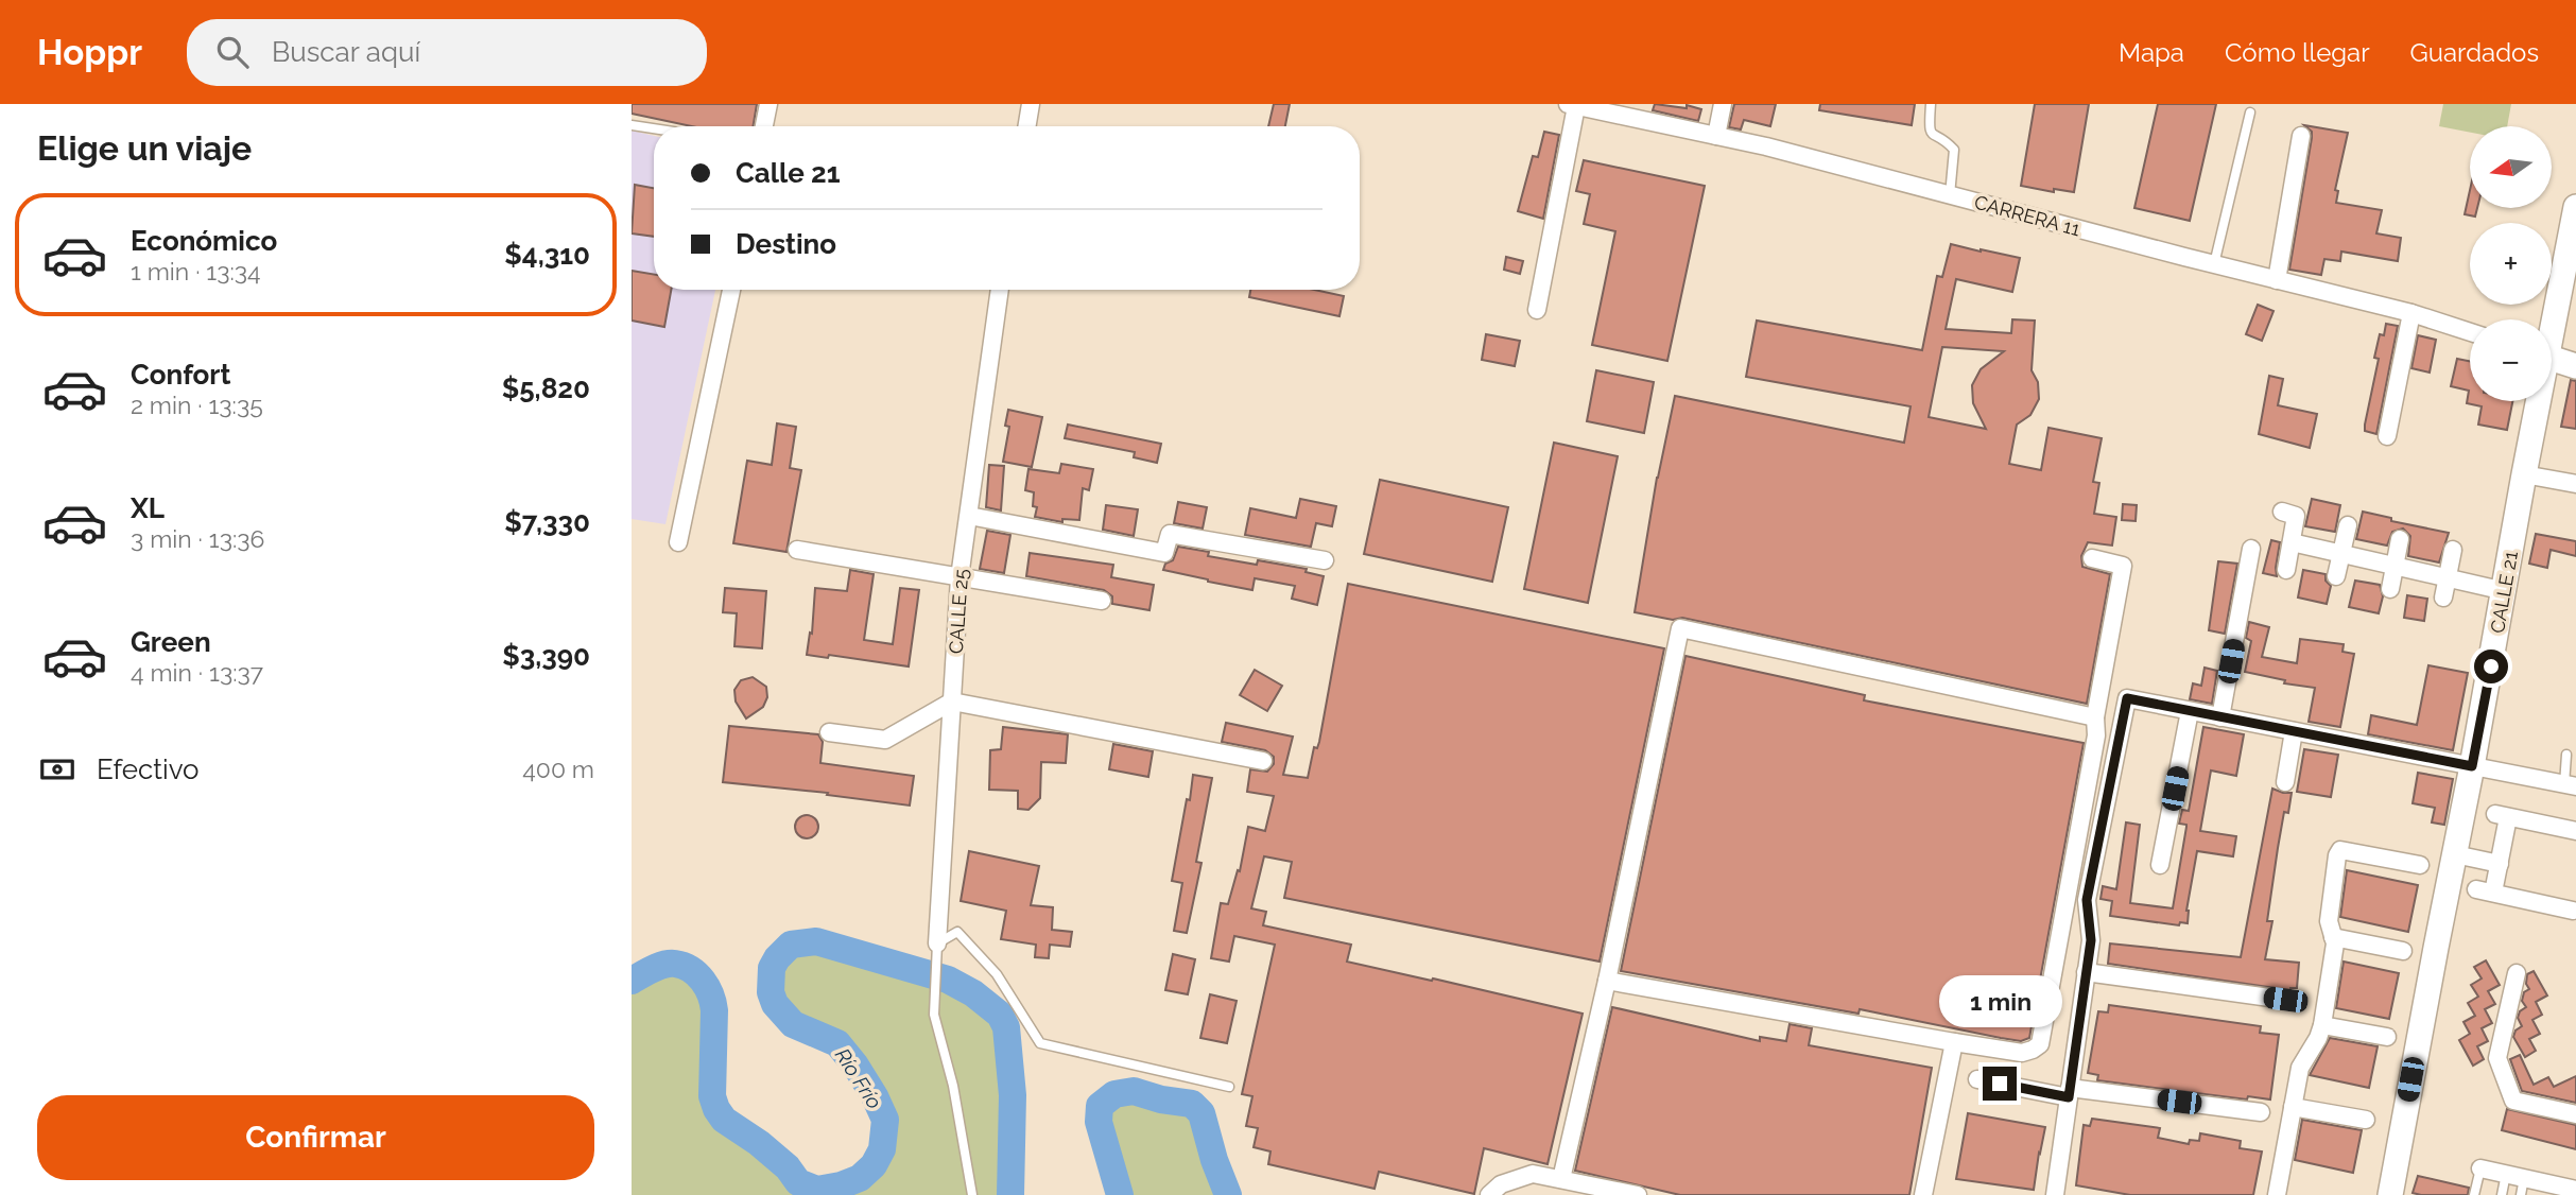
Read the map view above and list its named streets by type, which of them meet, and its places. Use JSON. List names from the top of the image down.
{
  "streets": {
    "street": ["CARRERA 11", "CALLE 21", "CALLE 25"]
  },
  "water": ["Río Frío"],
  "north": "left",
  "page": {
    "header": "Hoppr",
    "search": "Buscar aquí",
    "nav": ["Mapa", "Cómo llegar", "Guardados"],
    "heading": "Elige un viaje",
    "map_buttons": ["+", "−"],
    "banner": ["Calle 21", "Destino"],
    "list": [
      {
        "name": "Económico",
        "note": "1 min · 13:34",
        "value": "$4,310"
      },
      {
        "name": "Confort",
        "note": "2 min · 13:35",
        "value": "$5,820"
      },
      {
        "name": "XL",
        "note": "3 min · 13:36",
        "value": "$7,330"
      },
      {
        "name": "Green",
        "note": "4 min · 13:37",
        "value": "$3,390"
      }
    ],
    "pay": ["Efectivo", "400 m"],
    "bubble": "1 min",
    "buttons": "Confirmar"
  }
}
